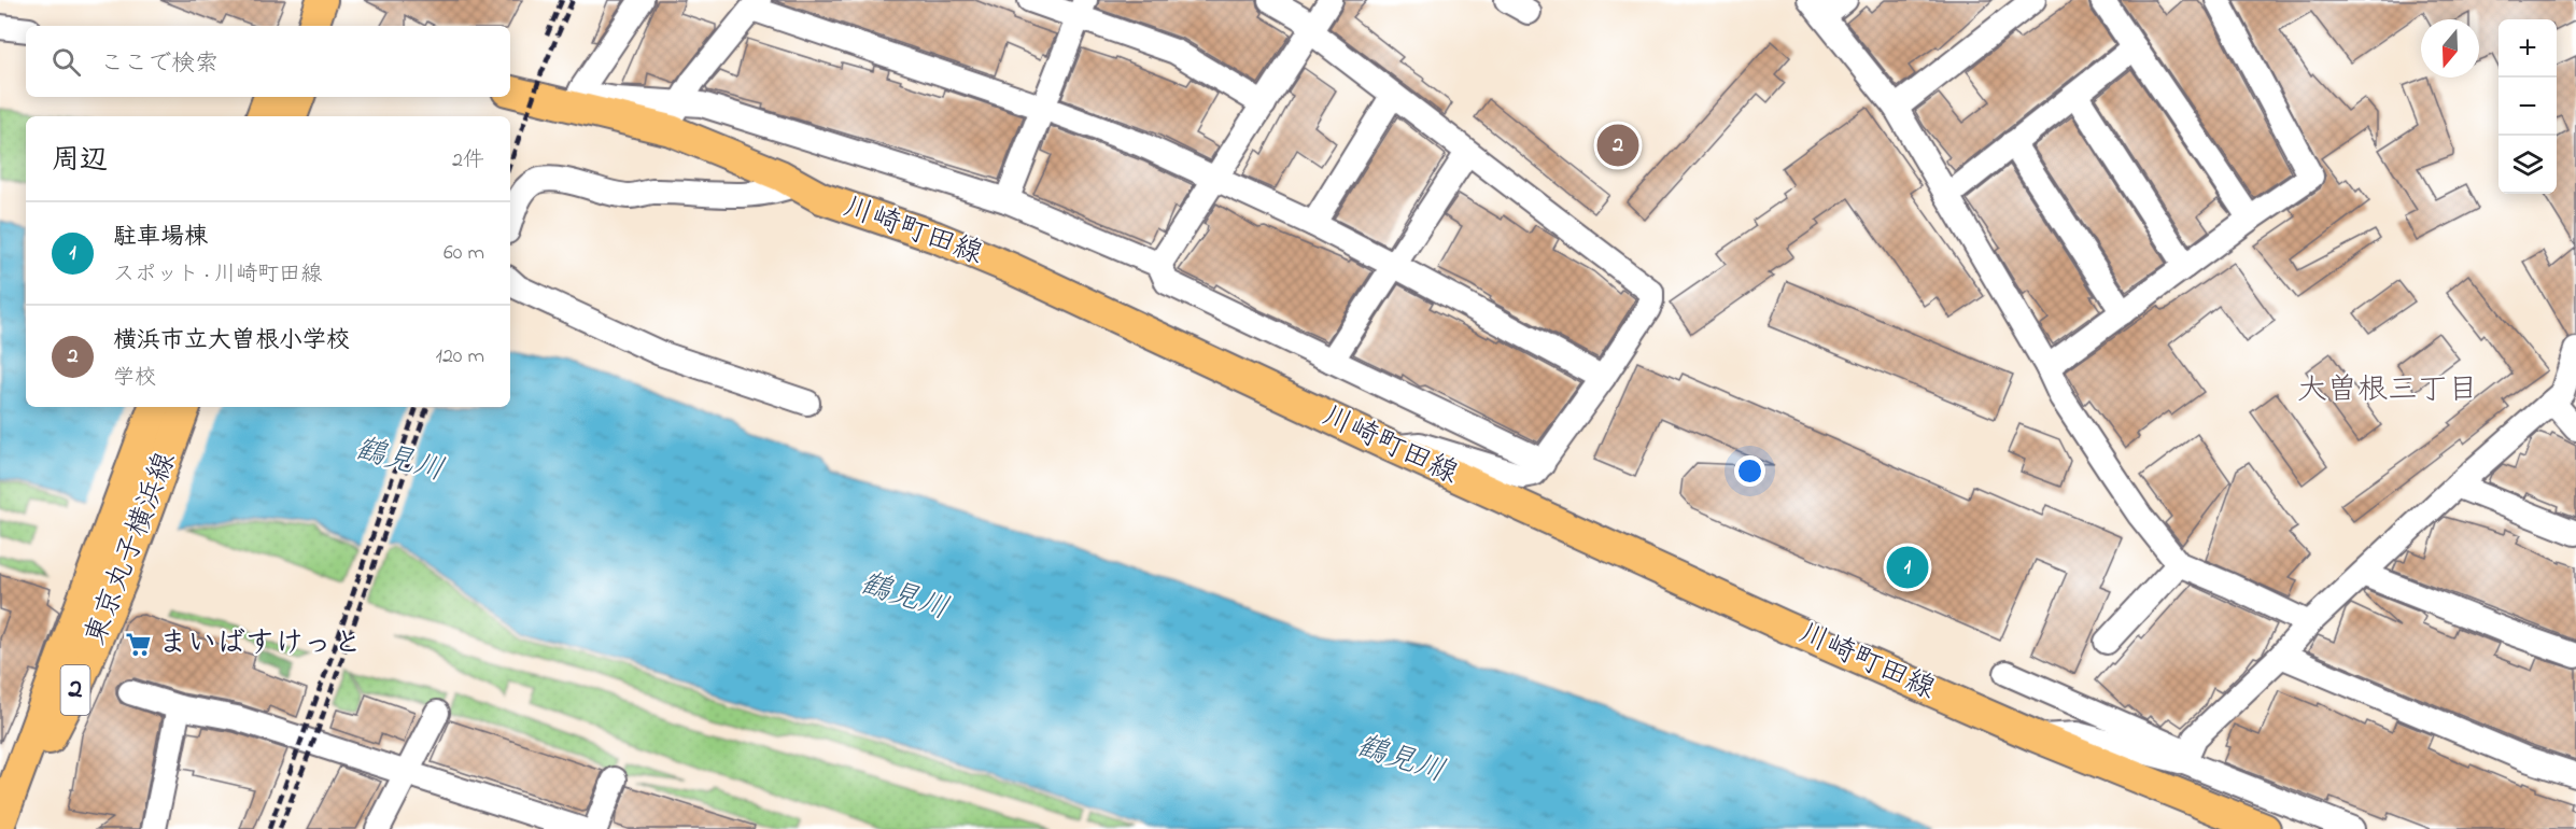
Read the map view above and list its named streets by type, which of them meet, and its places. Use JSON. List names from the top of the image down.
{
  "streets": {
    "main road": ["川崎町田線", "東京丸子横浜線", "2"]
  },
  "districts": ["大曽根三丁目"],
  "water": ["鶴見川"],
  "places": {
    "supermarket": ["まいばすけっと"]
  },
  "north": "bottom",
  "page": {
    "map_buttons": ["+", "−"],
    "search": "ここで検索",
    "heading": ["周辺", "2件"],
    "pins": ["2", "1"],
    "list": [
      {
        "mark": "1",
        "name": "駐車場棟",
        "note": "スポット · 川崎町田線",
        "value": "60 m"
      },
      {
        "mark": "2",
        "name": "横浜市立大曽根小学校",
        "note": "学校",
        "value": "120 m"
      }
    ]
  }
}
